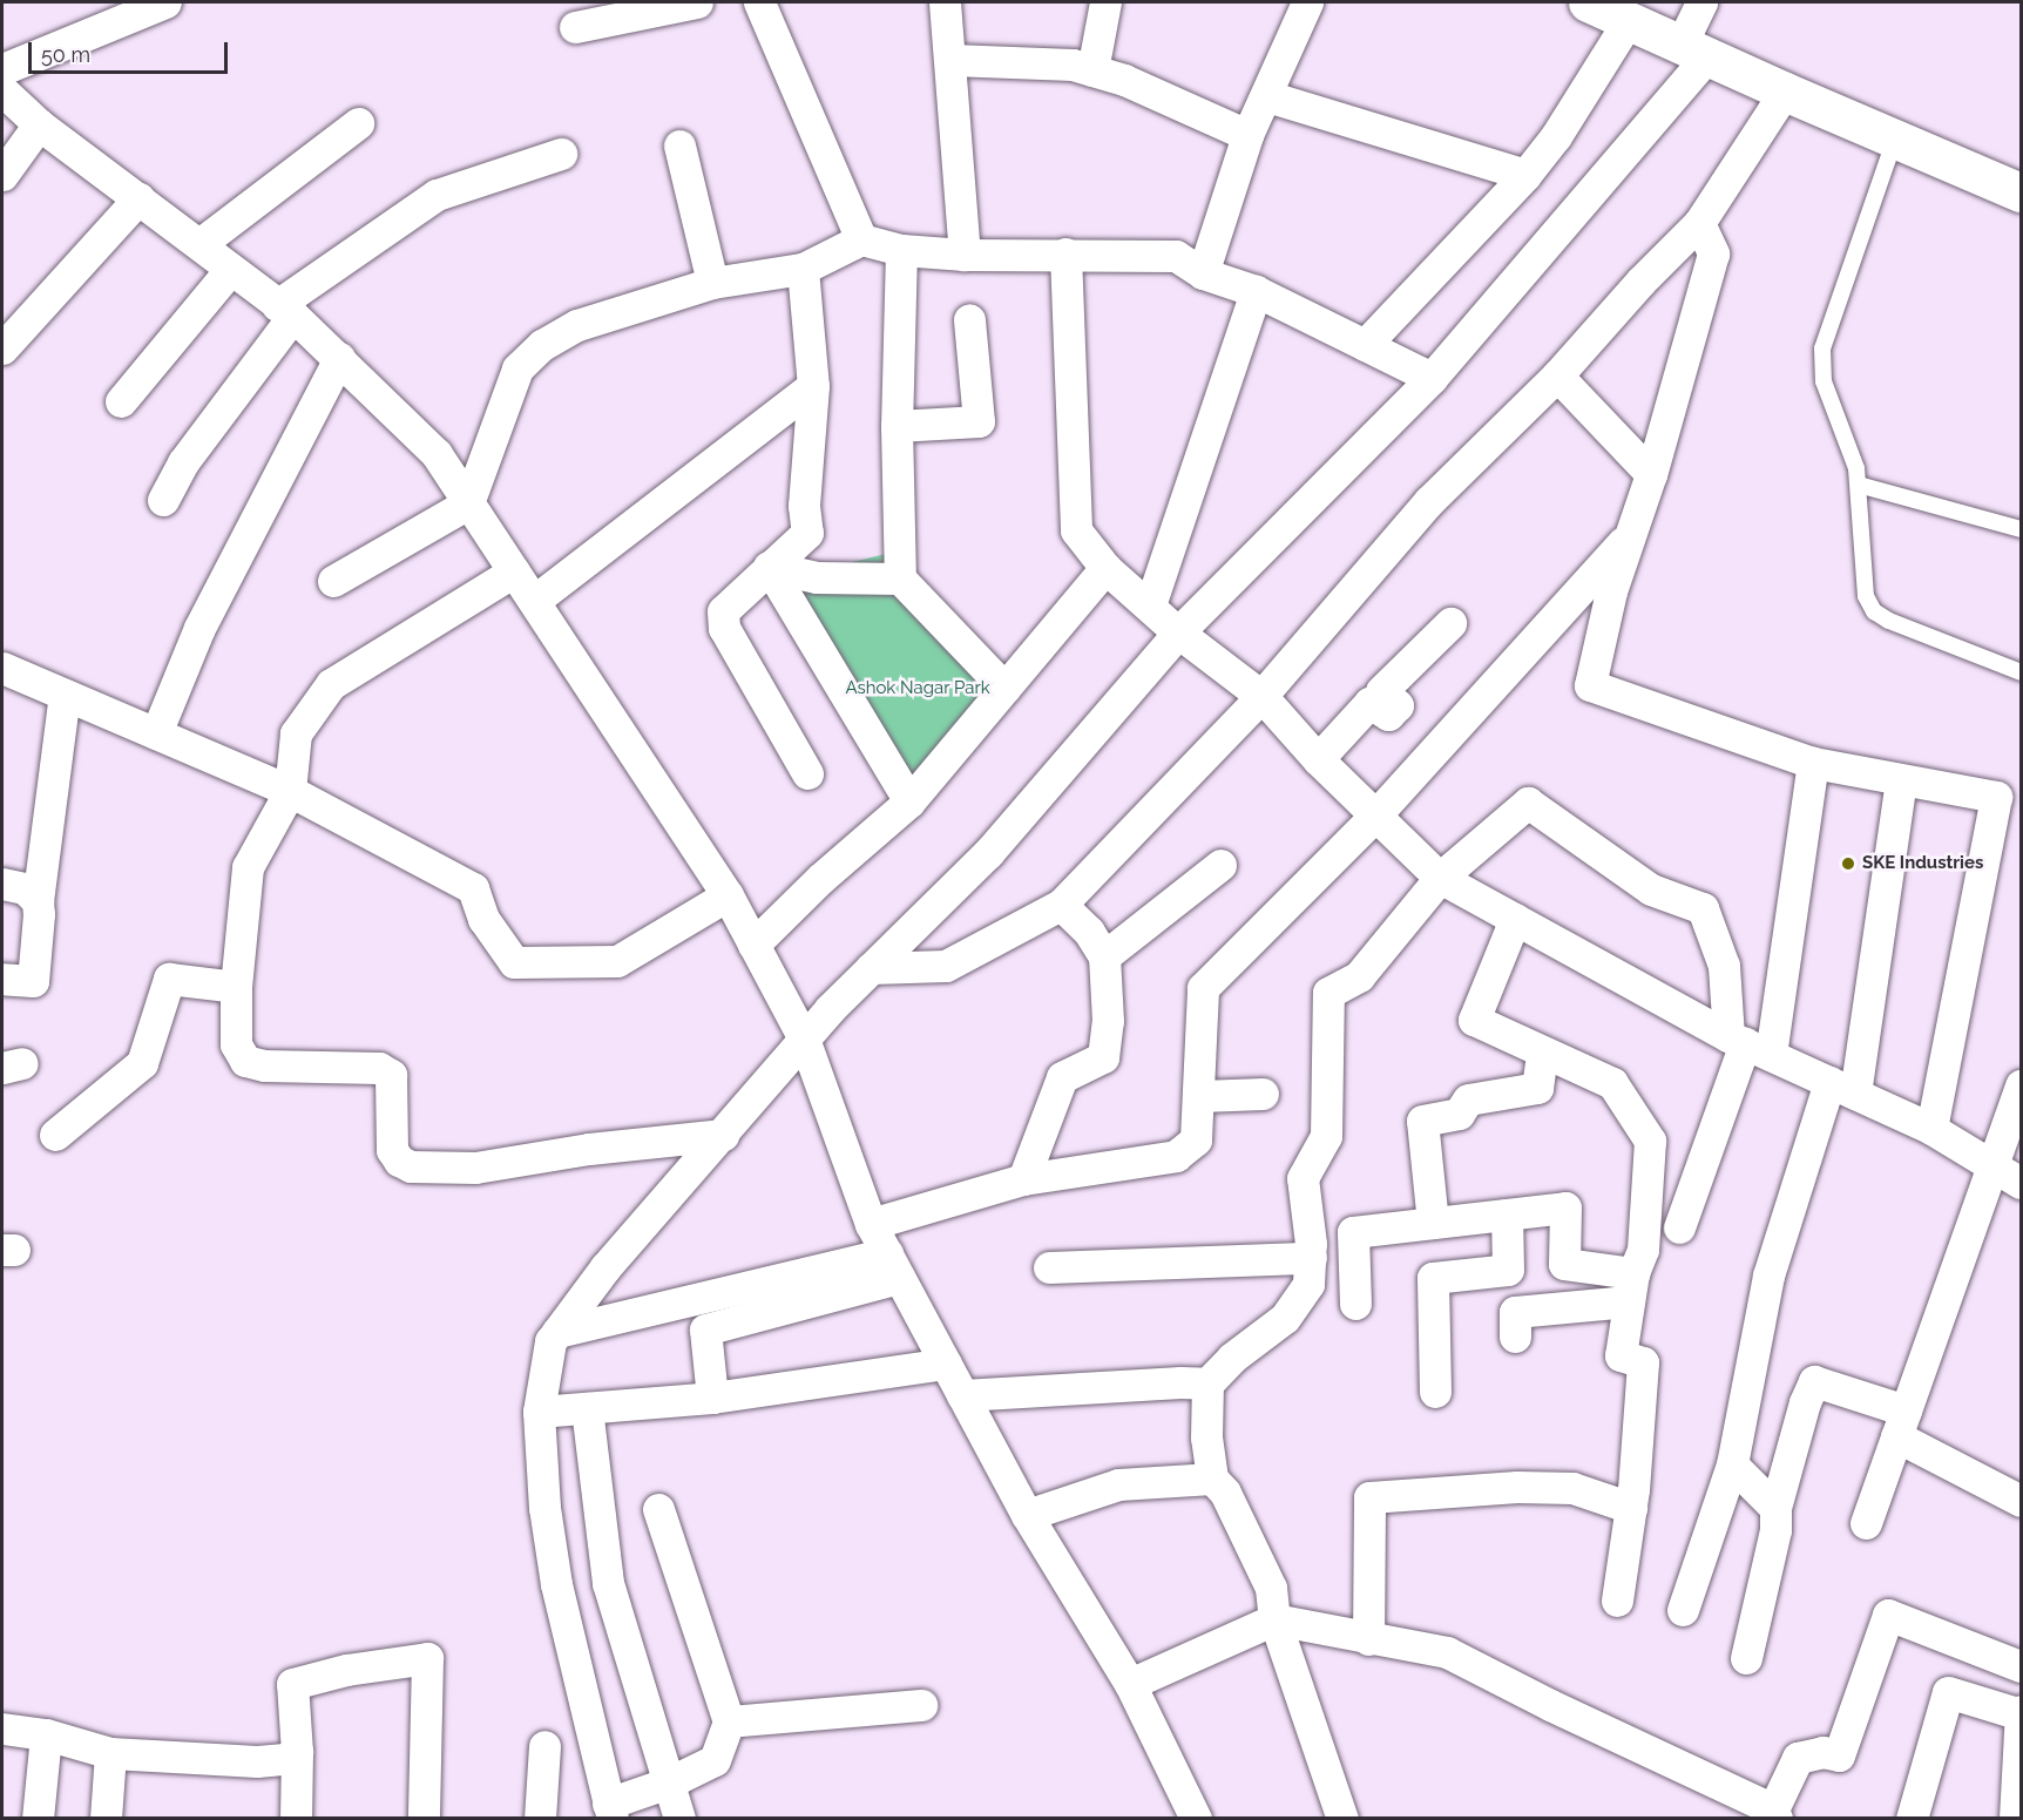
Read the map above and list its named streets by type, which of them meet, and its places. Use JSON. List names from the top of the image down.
{
  "parks": ["Ashok Nagar Park"],
  "places": ["SKE Industries"],
  "scale_bar": "50 m"
}
